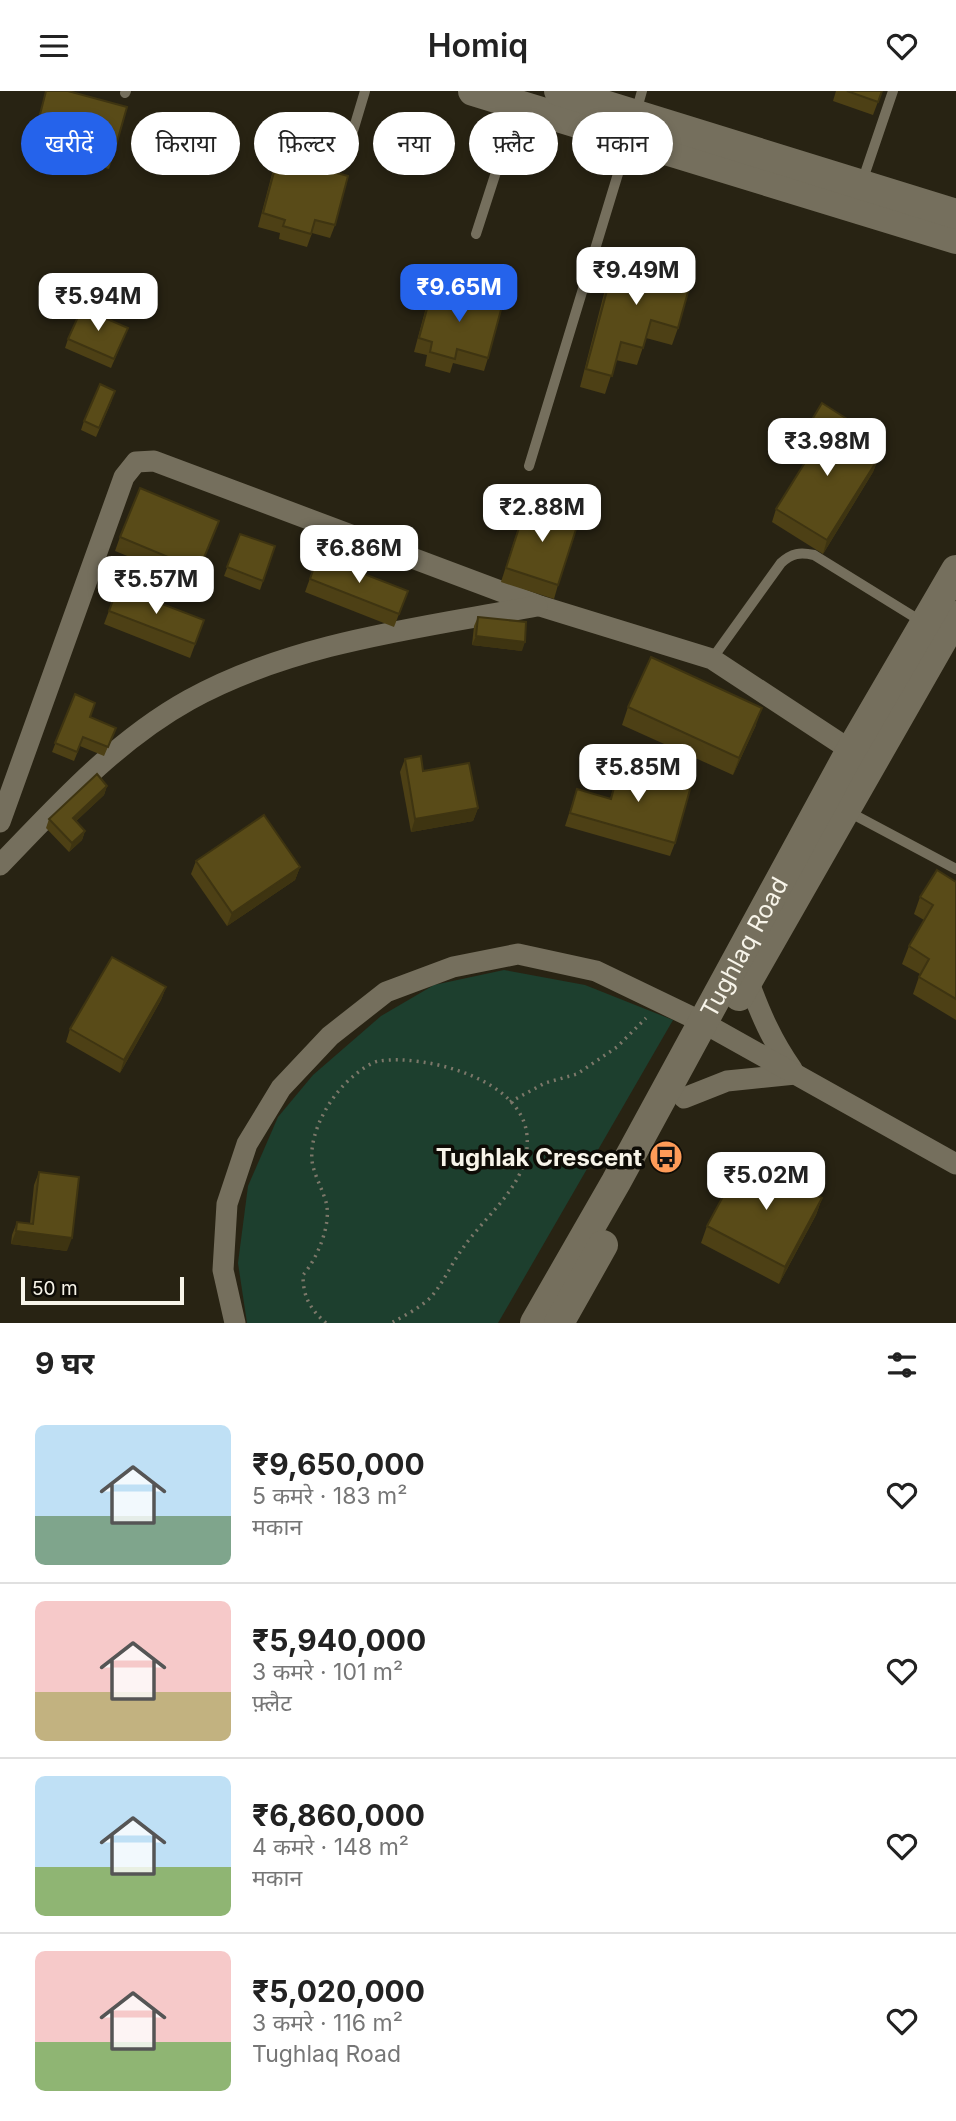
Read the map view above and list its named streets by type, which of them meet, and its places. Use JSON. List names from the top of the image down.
{
  "streets": {
    "main road": ["Tughlaq Road"]
  },
  "places": {
    "bus stop": ["Tughlak Crescent"]
  },
  "scale_bar": "50 m",
  "page": {
    "header": "Homiq",
    "chip": [
      "खरीदें",
      "किराया",
      "फ़िल्टर",
      "नया",
      "फ़्लैट",
      "मकान"
    ],
    "price": [
      "₹9.49M",
      "₹9.65M",
      "₹5.94M",
      "₹3.98M",
      "₹2.88M",
      "₹6.86M",
      "₹5.57M",
      "₹5.85M",
      "₹5.02M"
    ],
    "scale": "50 m",
    "heading": "9 घर",
    "list": [
      {
        "name": "₹9,650,000",
        "note": "5 कमरे · 183 m² · मकान"
      },
      {
        "name": "₹5,940,000",
        "note": "3 कमरे · 101 m² · फ़्लैट"
      },
      {
        "name": "₹6,860,000",
        "note": "4 कमरे · 148 m² · मकान"
      },
      {
        "name": "₹5,020,000",
        "note": "3 कमरे · 116 m² · Tughlaq Road"
      }
    ]
  }
}
